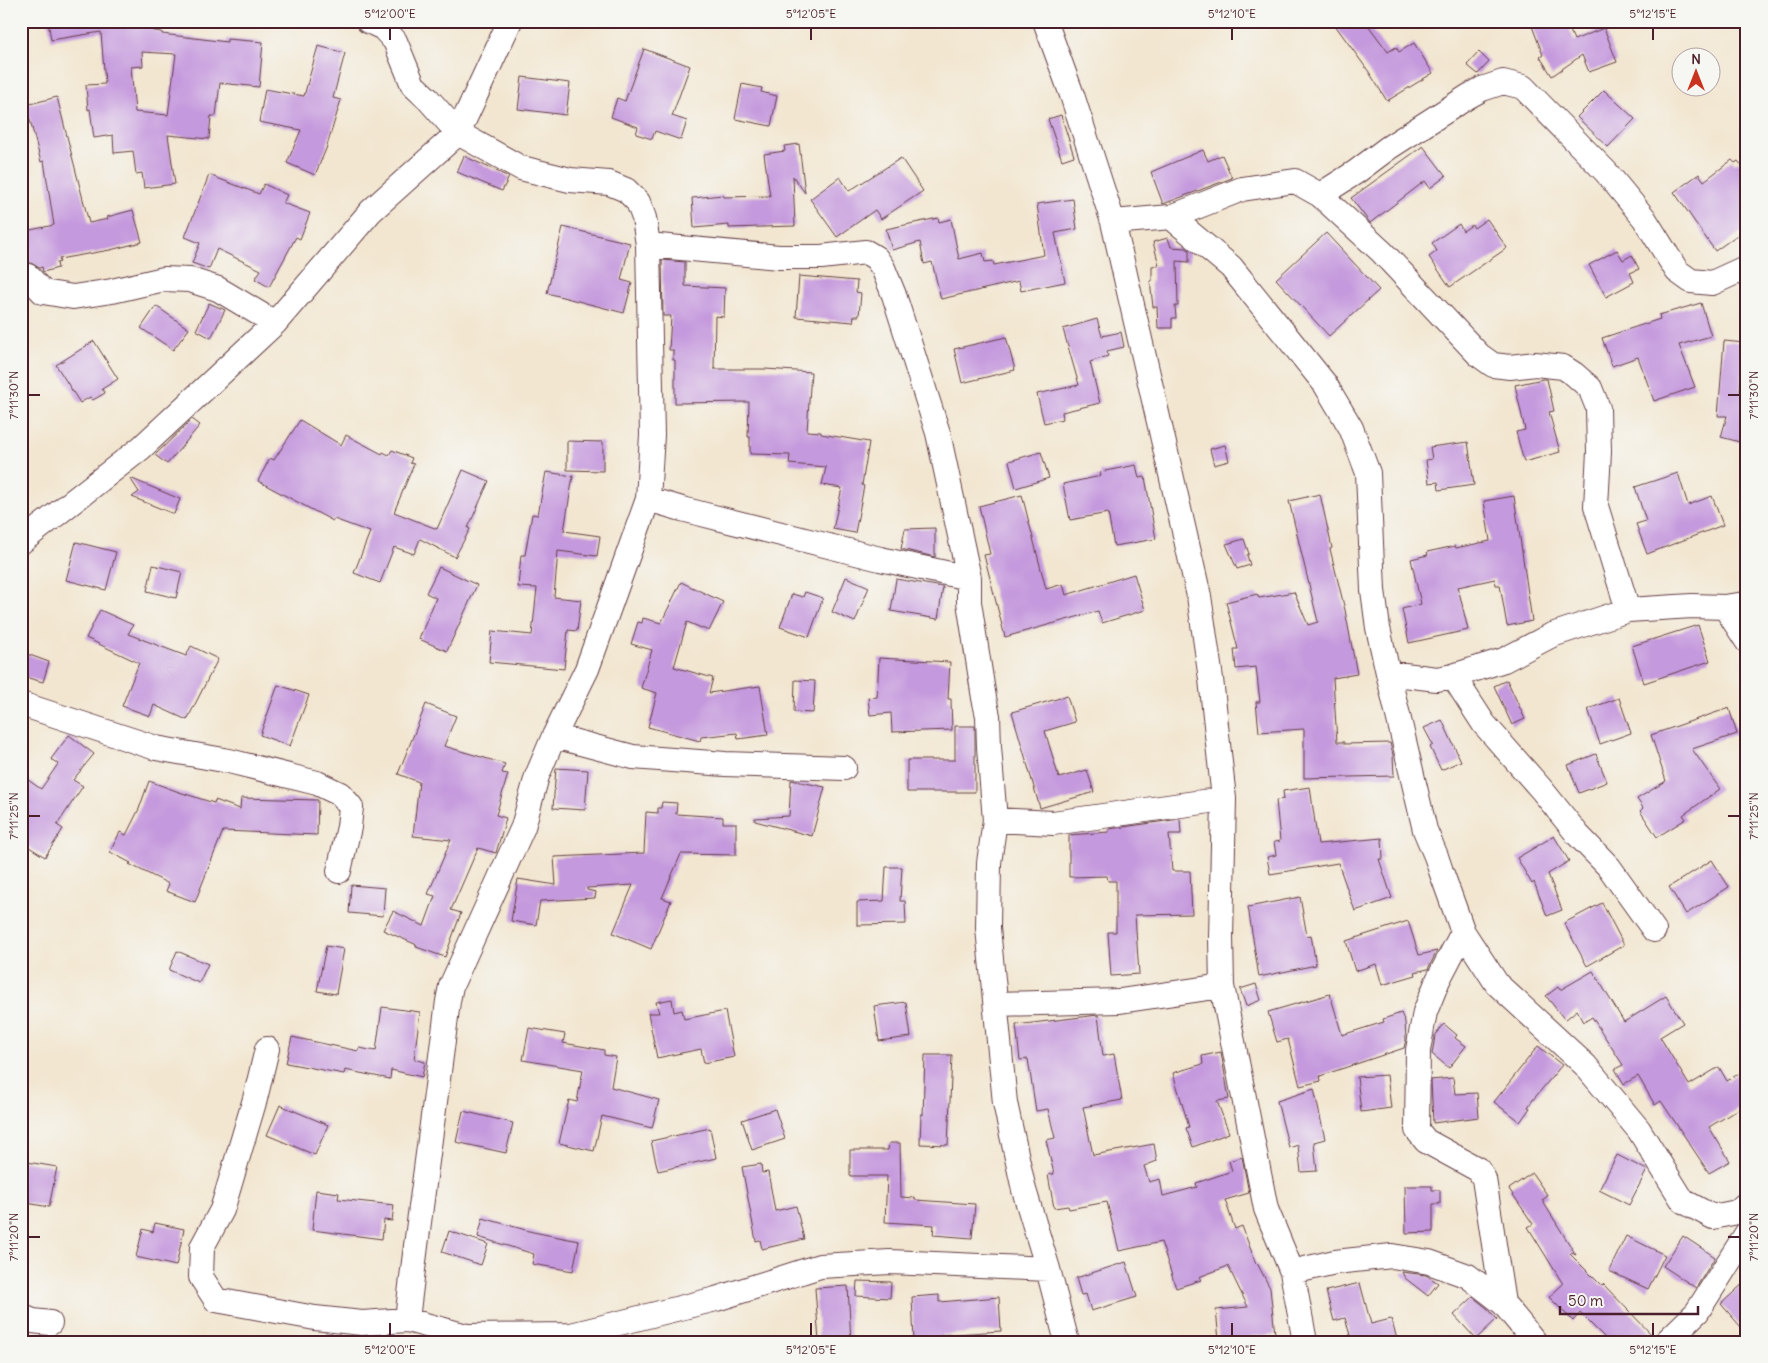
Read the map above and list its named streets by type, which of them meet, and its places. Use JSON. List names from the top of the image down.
{
  "scale_bar": "50 m",
  "north": "top",
  "coordinates": [
    "5°12'00\"E",
    "5°12'05\"E",
    "5°12'10\"E",
    "5°12'15\"E",
    "7°11'30\"N",
    "7°11'25\"N",
    "7°11'20\"N"
  ]
}
